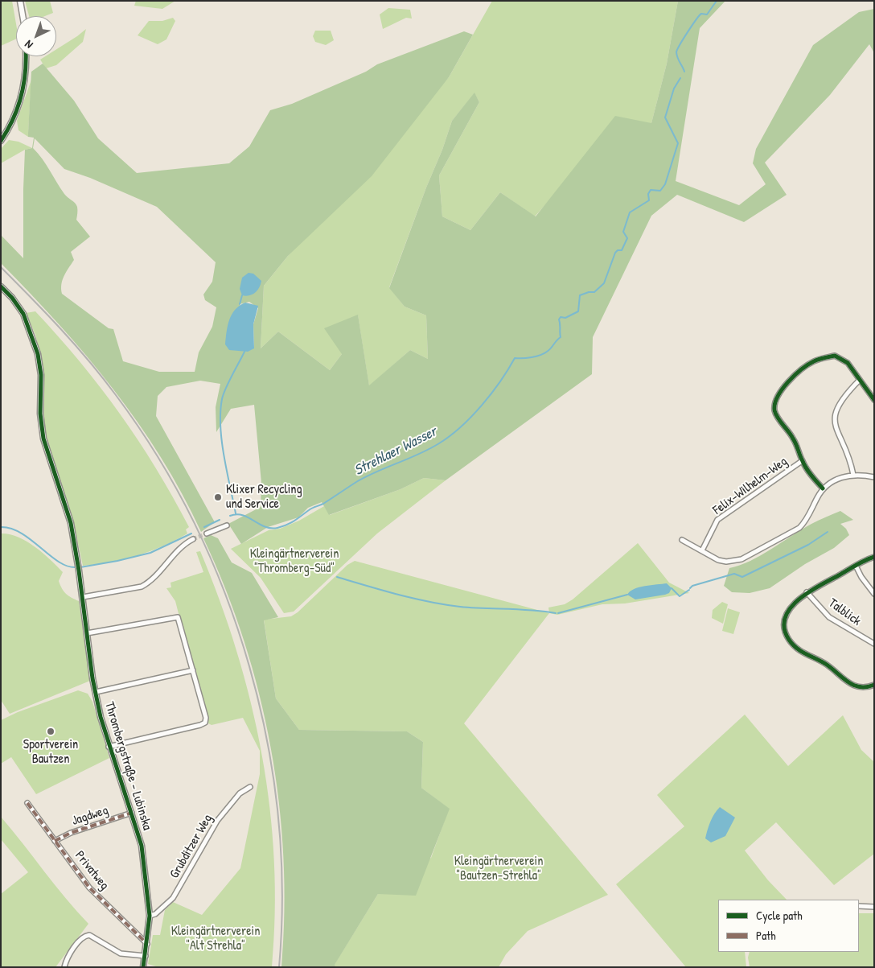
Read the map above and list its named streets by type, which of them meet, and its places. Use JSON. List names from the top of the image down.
{
  "streets": {
    "street": [
      "Felix-Wilhelm-Weg",
      "Talblick",
      "Thrombergstraße - Lubinska",
      "Jagdweg",
      "Grubditzer Weg",
      "Privatweg"
    ]
  },
  "crossings": [
    ["Thrombergstraße - Lubinska", "Jagdweg"],
    ["Thrombergstraße - Lubinska", "Grubditzer Weg"],
    ["Thrombergstraße - Lubinska", "Privatweg"],
    ["Jagdweg", "Privatweg"]
  ],
  "water": ["Strehlaer Wasser"],
  "parks": ["Kleingärtnerverein \"Thromberg-Süd\"", "Kleingärtnerverein \"Bautzen-Strehla\"", "Kleingärtnerverein \"Alt Strehla\""],
  "places": ["Klixer Recycling und Service", "Sportverein Bautzen"],
  "legend": ["Cycle path", "Path"],
  "north": "bottom left"
}
